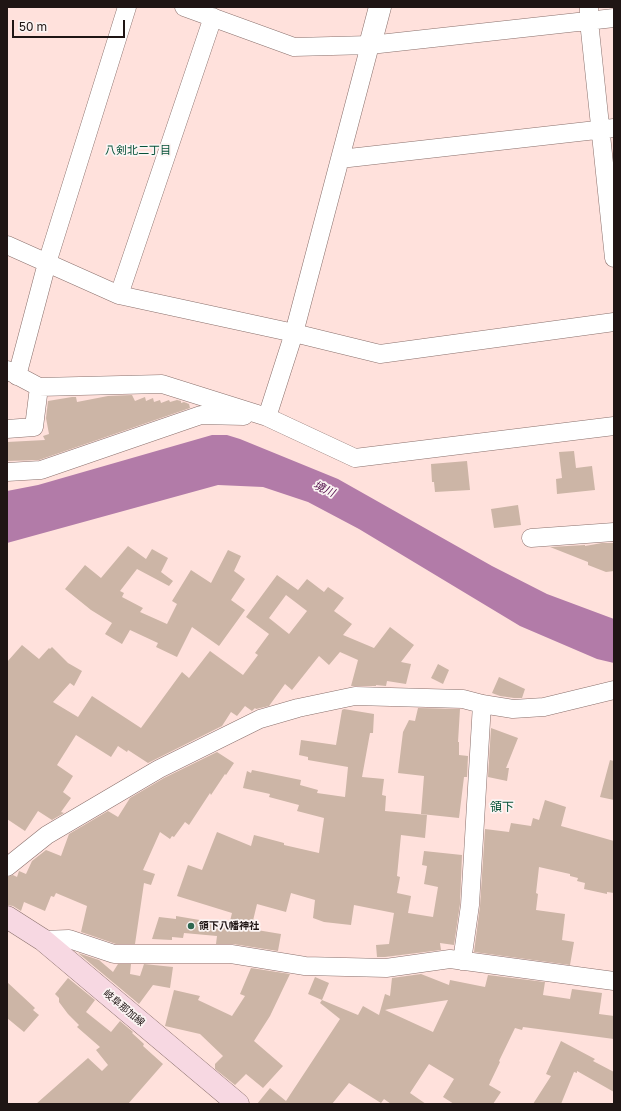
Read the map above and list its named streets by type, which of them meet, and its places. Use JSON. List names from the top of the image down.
{
  "streets": {
    "main road": ["岐阜那加線"]
  },
  "districts": ["八剣北二丁目", "領下"],
  "water": ["境川"],
  "places": ["領下八幡神社"],
  "scale_bar": "50 m"
}
